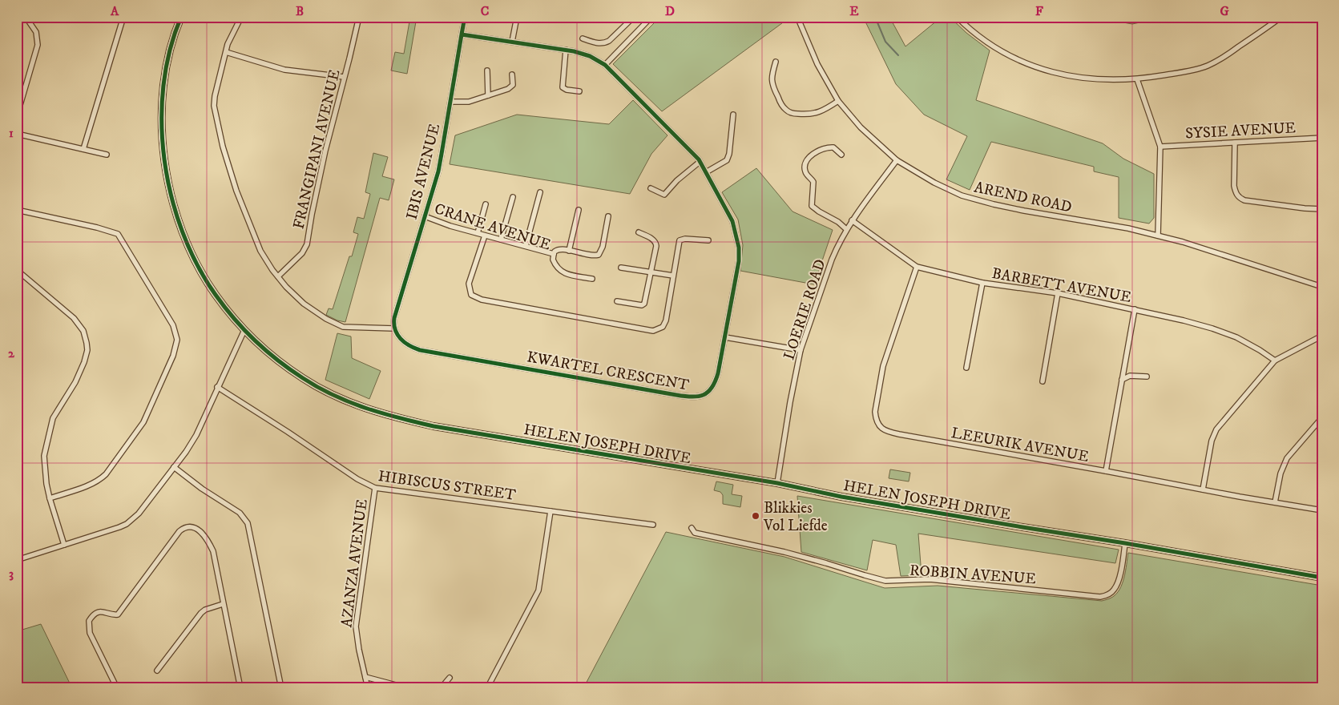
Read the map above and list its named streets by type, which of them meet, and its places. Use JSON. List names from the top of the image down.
{
  "streets": {
    "street": [
      "SYSIE AVENUE",
      "FRANGIPANI AVENUE",
      "IBIS AVENUE",
      "AREND ROAD",
      "CRANE AVENUE",
      "BARBETT AVENUE",
      "LOERIE ROAD",
      "KWARTEL CRESCENT",
      "HELEN JOSEPH DRIVE",
      "LEEURIK AVENUE",
      "HIBISCUS STREET",
      "AZANZA AVENUE",
      "ROBBIN AVENUE"
    ]
  },
  "crossings": [
    ["IBIS AVENUE", "CRANE AVENUE"],
    ["IBIS AVENUE", "KWARTEL CRESCENT"],
    ["AREND ROAD", "LOERIE ROAD"],
    ["BARBETT AVENUE", "LOERIE ROAD"],
    ["BARBETT AVENUE", "LEEURIK AVENUE"],
    ["LOERIE ROAD", "HELEN JOSEPH DRIVE"],
    ["HELEN JOSEPH DRIVE", "ROBBIN AVENUE"],
    ["HIBISCUS STREET", "AZANZA AVENUE"]
  ],
  "places": ["Blikkies Vol Liefde"],
  "grid": {
    "columns": [
      "A",
      "B",
      "C",
      "D",
      "E",
      "F",
      "G"
    ],
    "rows": ["1", "2", "3"]
  }
}
